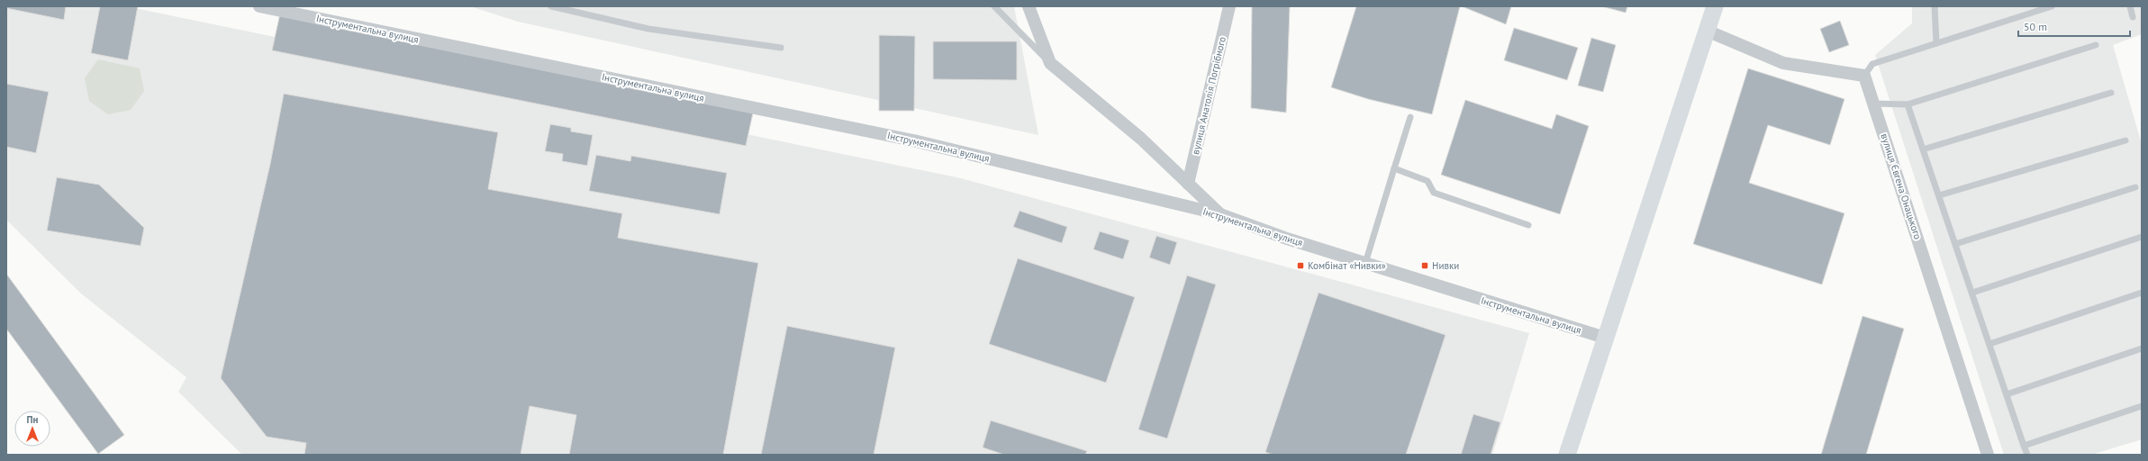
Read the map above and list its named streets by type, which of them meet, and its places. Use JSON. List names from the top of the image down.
{
  "streets": {
    "street": ["Інструментальна вулиця", "вулиця Анатолія Погрібного", "вулиця Євгена Онацького"]
  },
  "places": {
    "transit": ["Комбінат «Нивки»", "Нивки"]
  },
  "scale_bar": "50 m",
  "north": "top"
}
